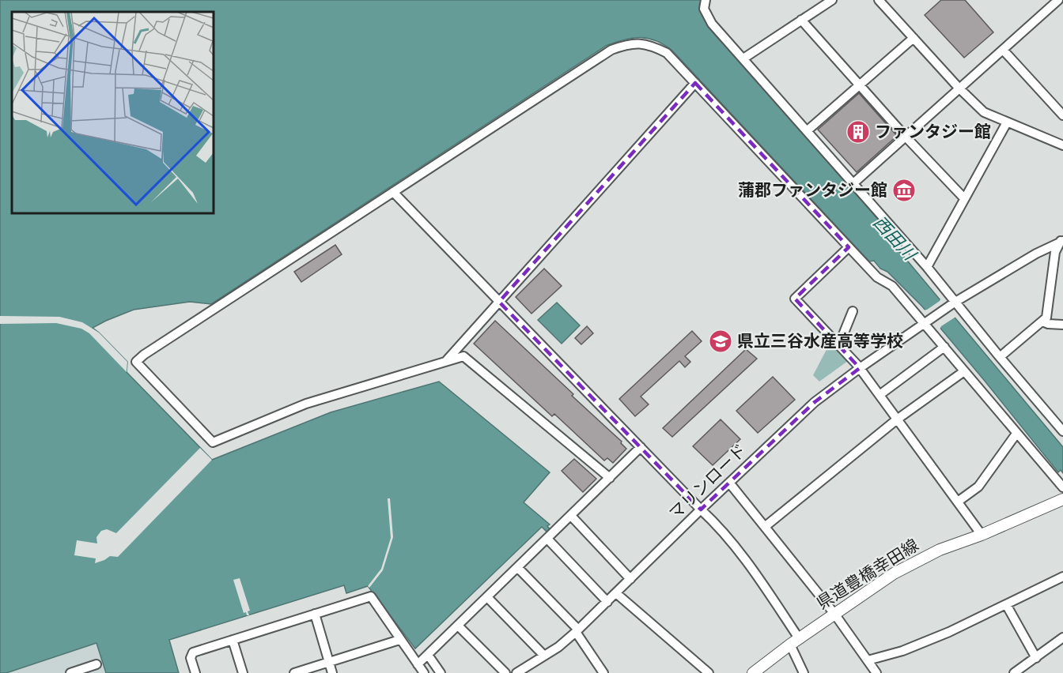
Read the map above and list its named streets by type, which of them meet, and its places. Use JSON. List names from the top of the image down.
{
  "streets": {
    "main road": ["県道豊橋幸田線"],
    "street": ["マリンロード"]
  },
  "water": ["西田川"],
  "places": {
    "building": ["ファンタジー館"],
    "museum": ["蒲郡ファンタジー館"],
    "school or university": ["県立三谷水産高等学校"]
  }
}
